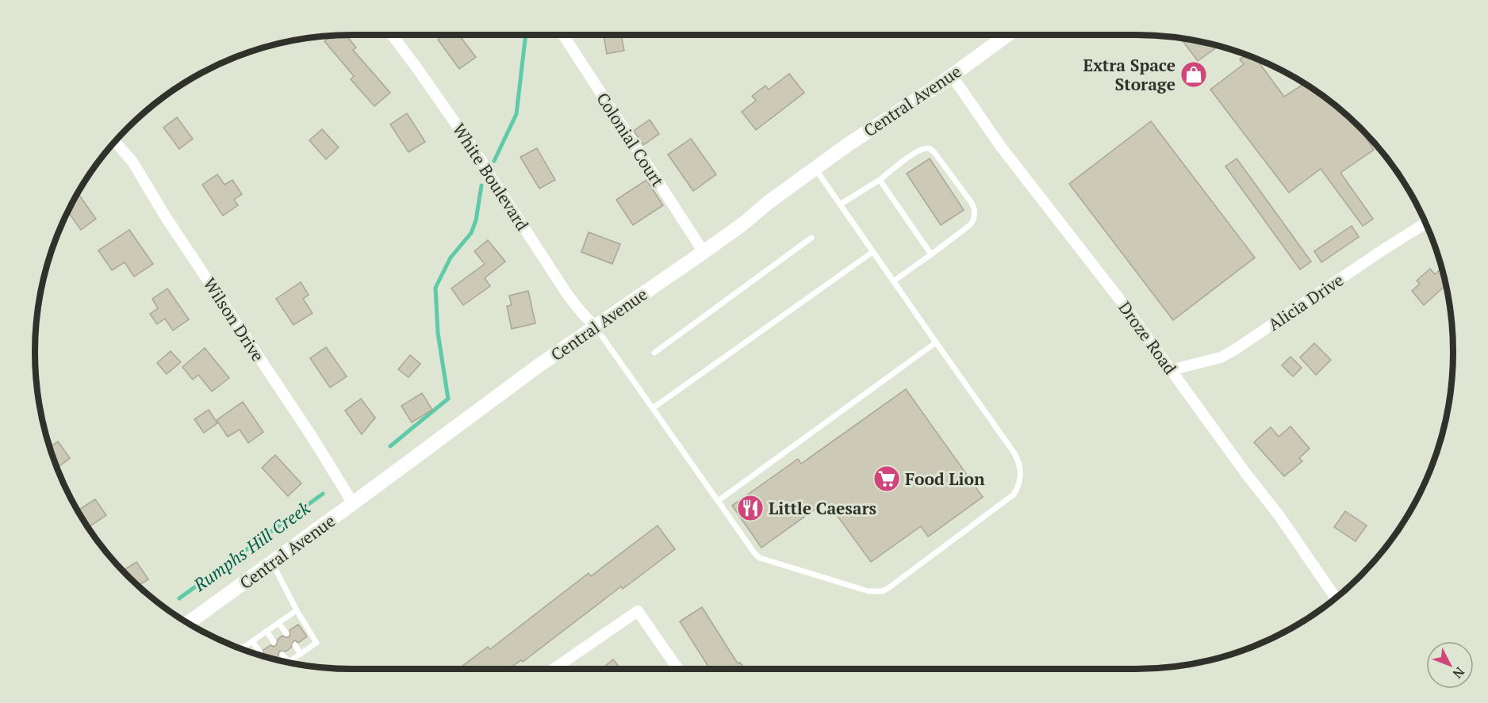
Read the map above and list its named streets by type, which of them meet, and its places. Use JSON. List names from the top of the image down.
{
  "streets": {
    "street": [
      "Central Avenue",
      "Colonial Court",
      "White Boulevard",
      "Alicia Drive",
      "Wilson Drive",
      "Droze Road"
    ]
  },
  "crossings": [
    ["Central Avenue", "Colonial Court"],
    ["Central Avenue", "White Boulevard"],
    ["Central Avenue", "Wilson Drive"],
    ["Central Avenue", "Droze Road"],
    ["Alicia Drive", "Droze Road"]
  ],
  "water": ["Rumphs Hill Creek"],
  "places": {
    "shop": ["Extra Space Storage"],
    "supermarket": ["Food Lion"],
    "restaurant": ["Little Caesars"]
  },
  "north": "bottom right"
}
